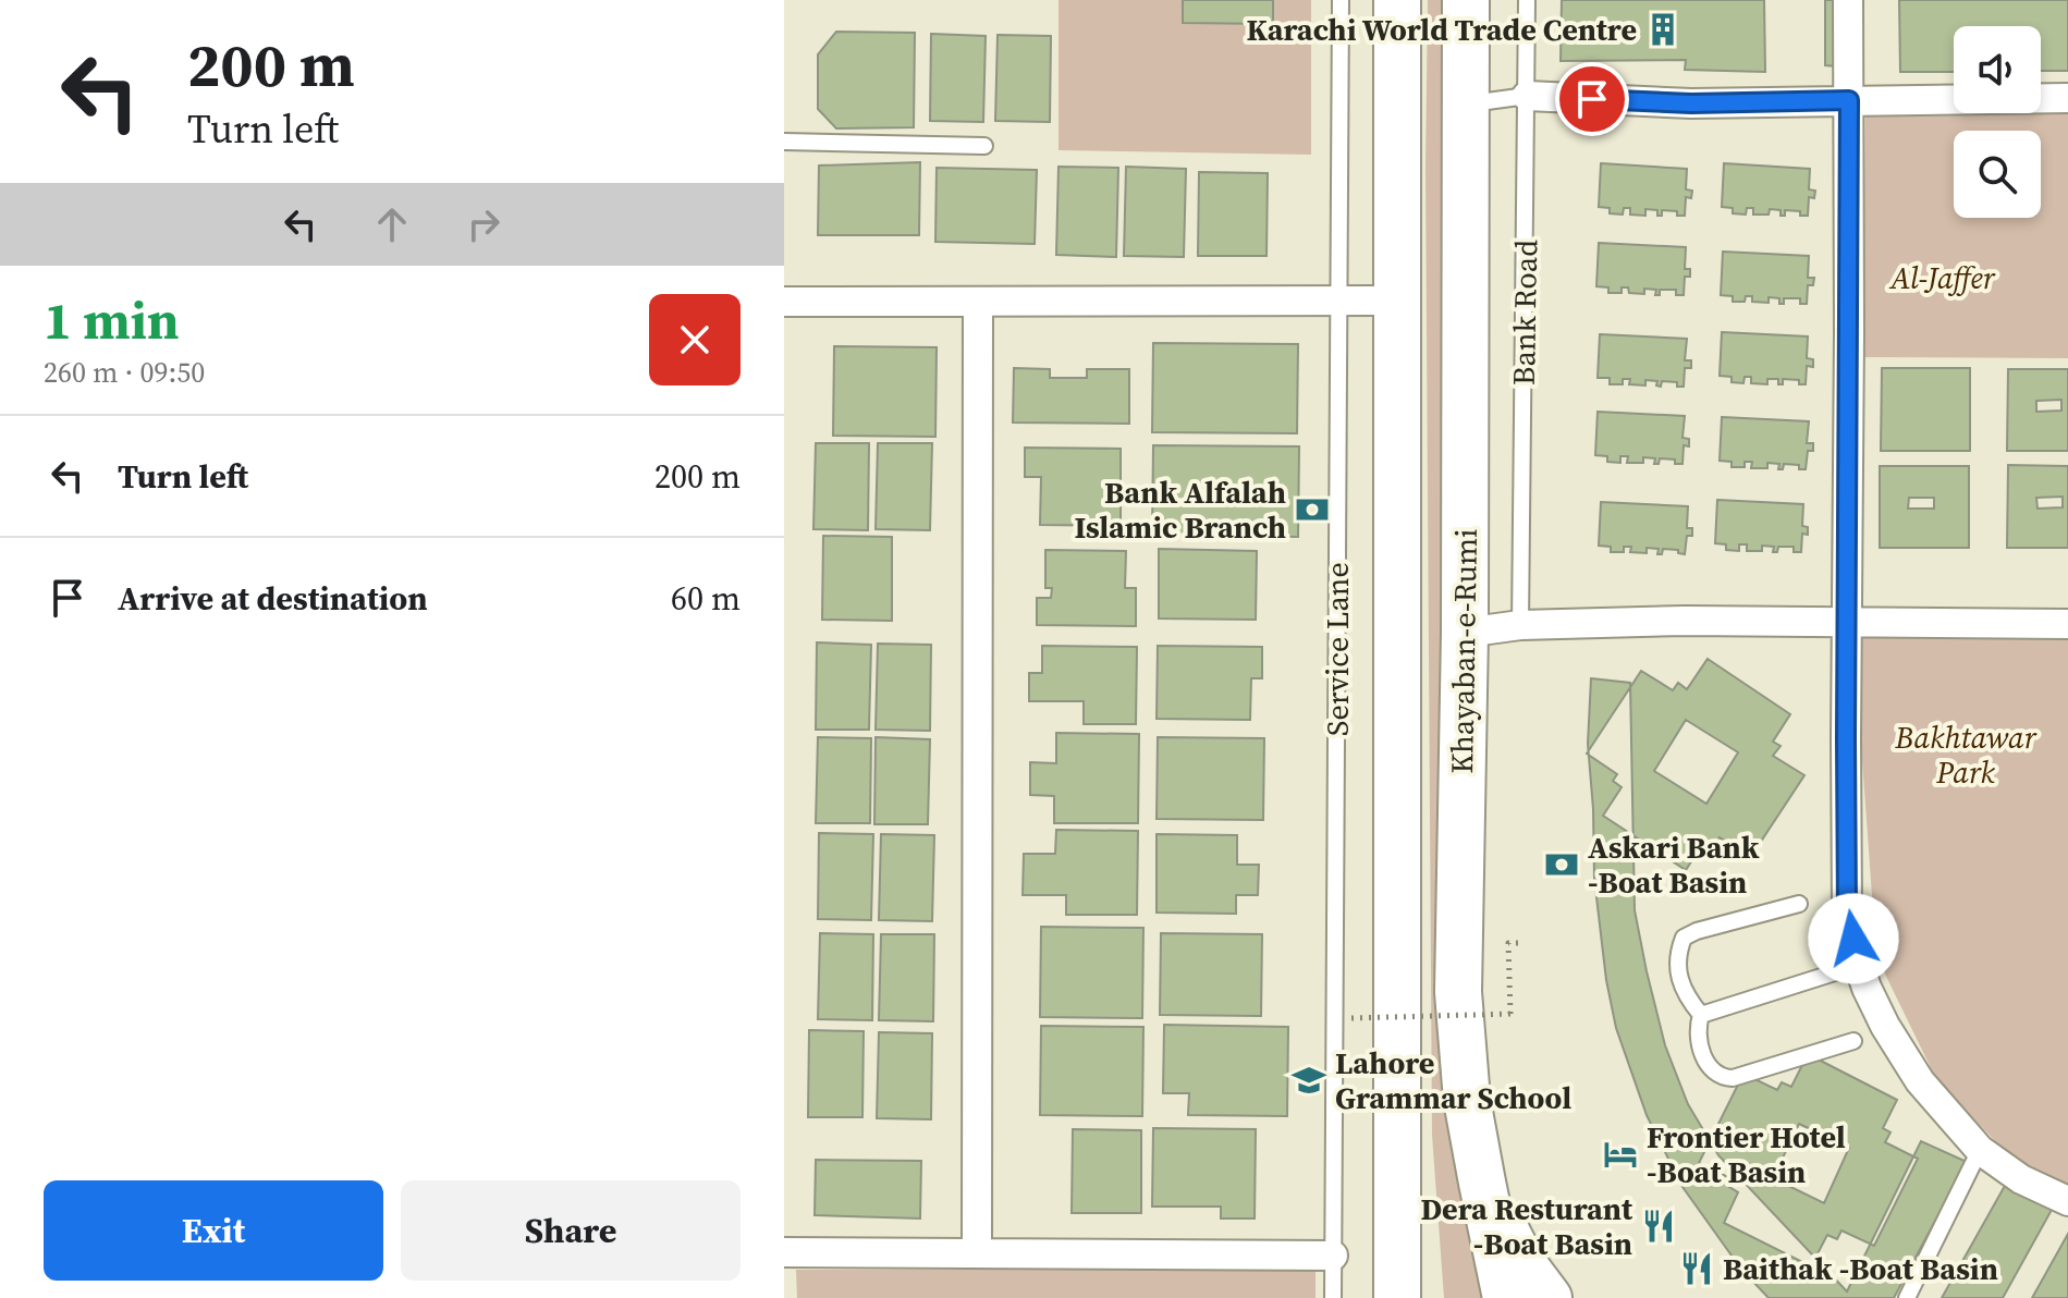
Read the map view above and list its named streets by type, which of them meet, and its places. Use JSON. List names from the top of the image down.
{
  "streets": {
    "main road": ["Khayaban-e-Rumi"],
    "lane": ["Bank Road", "Service Lane"]
  },
  "parks": ["Al-Jaffer", "Bakhtawar Park"],
  "places": {
    "building": ["Karachi World Trade Centre"],
    "bank": ["Bank Alfalah Islamic Branch", "Askari Bank -Boat Basin"],
    "school or university": ["Lahore Grammar School"],
    "hotel": ["Frontier Hotel -Boat Basin"],
    "restaurant": ["Dera Resturant -Boat Basin", "Baithak -Boat Basin"]
  },
  "page": {
    "turn": ["200 m", "Turn left"],
    "heading": ["1 min", "260 m · 09:50"],
    "list": [
      {
        "name": "Turn left",
        "value": "200 m"
      },
      {
        "name": "Arrive at destination",
        "value": "60 m"
      }
    ],
    "buttons": ["Exit", "Share"]
  }
}
